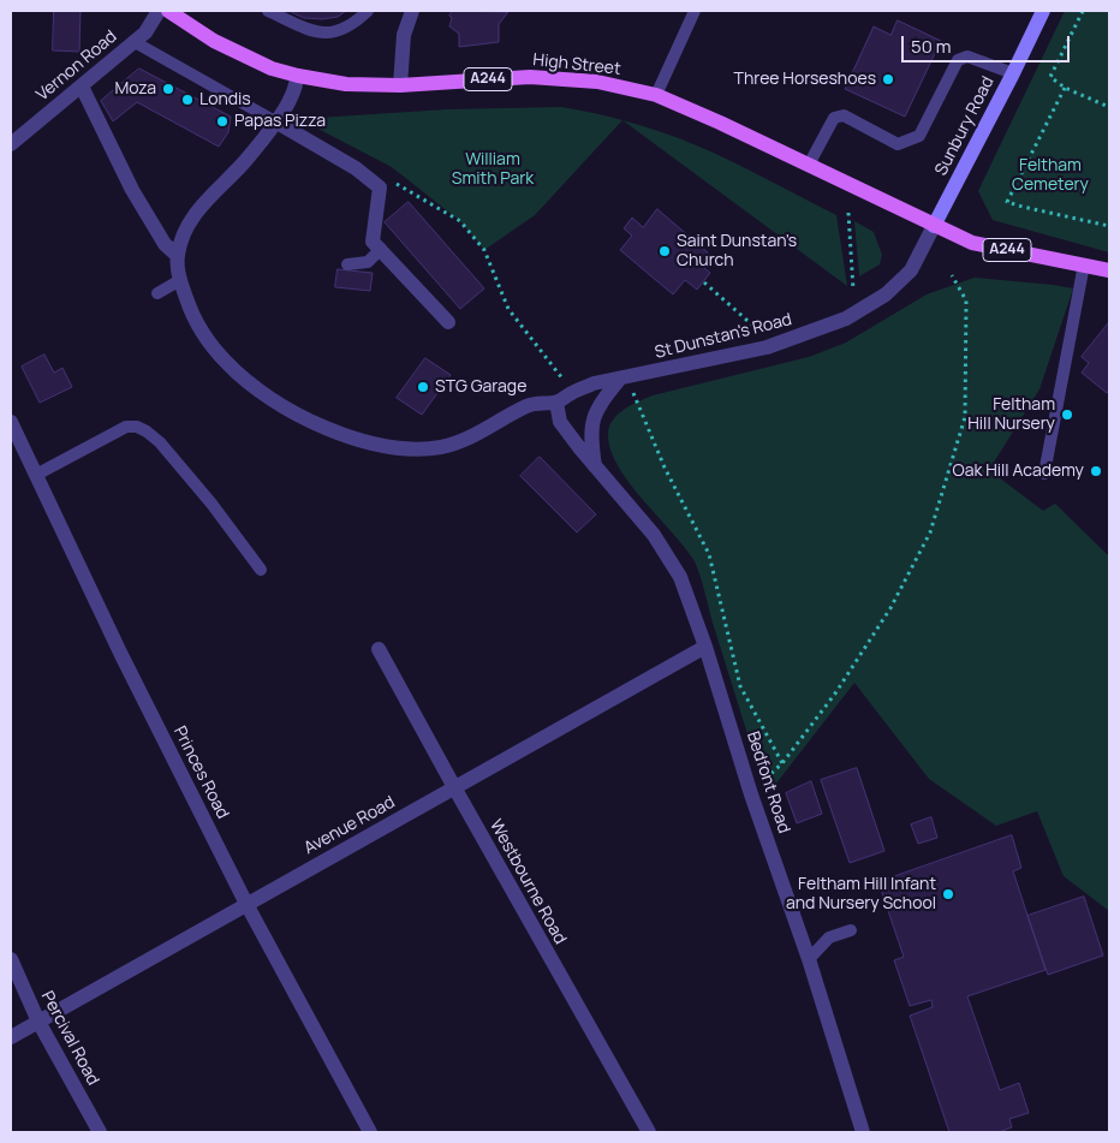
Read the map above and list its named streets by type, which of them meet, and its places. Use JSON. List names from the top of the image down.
{
  "streets": {
    "main road": ["High Street", "A244"],
    "street": [
      "Vernon Road",
      "Sunbury Road",
      "St Dunstan's Road",
      "Princes Road",
      "Bedfont Road",
      "Avenue Road",
      "Westbourne Road",
      "Percival Road"
    ]
  },
  "crossings": [
    ["High Street", "A244"],
    ["High Street", "Sunbury Road"],
    ["High Street", "St Dunstan's Road"],
    ["A244", "Sunbury Road"],
    ["A244", "St Dunstan's Road"],
    ["Sunbury Road", "St Dunstan's Road"],
    ["Princes Road", "Avenue Road"],
    ["Bedfont Road", "Avenue Road"],
    ["Avenue Road", "Westbourne Road"],
    ["Avenue Road", "Percival Road"]
  ],
  "parks": ["William Smith Park", "Feltham Cemetery"],
  "places": [
    "Three Horseshoes",
    "Moza",
    "Londis",
    "Papas Pizza",
    "Saint Dunstan's Church",
    "STG Garage",
    "Feltham Hill Nursery",
    "Oak Hill Academy",
    "Feltham Hill Infant and Nursery School"
  ],
  "scale_bar": "50 m"
}
